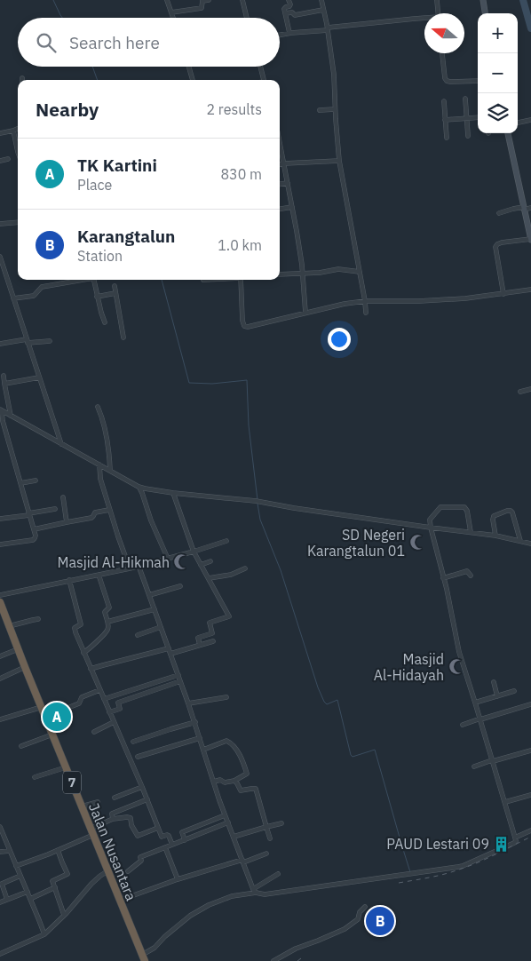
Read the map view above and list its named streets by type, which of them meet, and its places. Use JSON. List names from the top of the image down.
{
  "streets": {
    "highway": ["7", "Jalan Nusantara"]
  },
  "places": {
    "mosque": ["SD Negeri Karangtalun 01", "Masjid Al-Hikmah", "Masjid Al-Hidayah"],
    "building": ["PAUD Lestari 09"]
  },
  "north": "left",
  "page": {
    "map_buttons": ["+", "−"],
    "search": "Search here",
    "heading": ["Nearby", "2 results"],
    "list": [
      {
        "mark": "A",
        "name": "TK Kartini",
        "note": "Place",
        "value": "830 m"
      },
      {
        "mark": "B",
        "name": "Karangtalun",
        "note": "Station",
        "value": "1.0 km"
      }
    ],
    "pins": ["A", "B"]
  }
}
